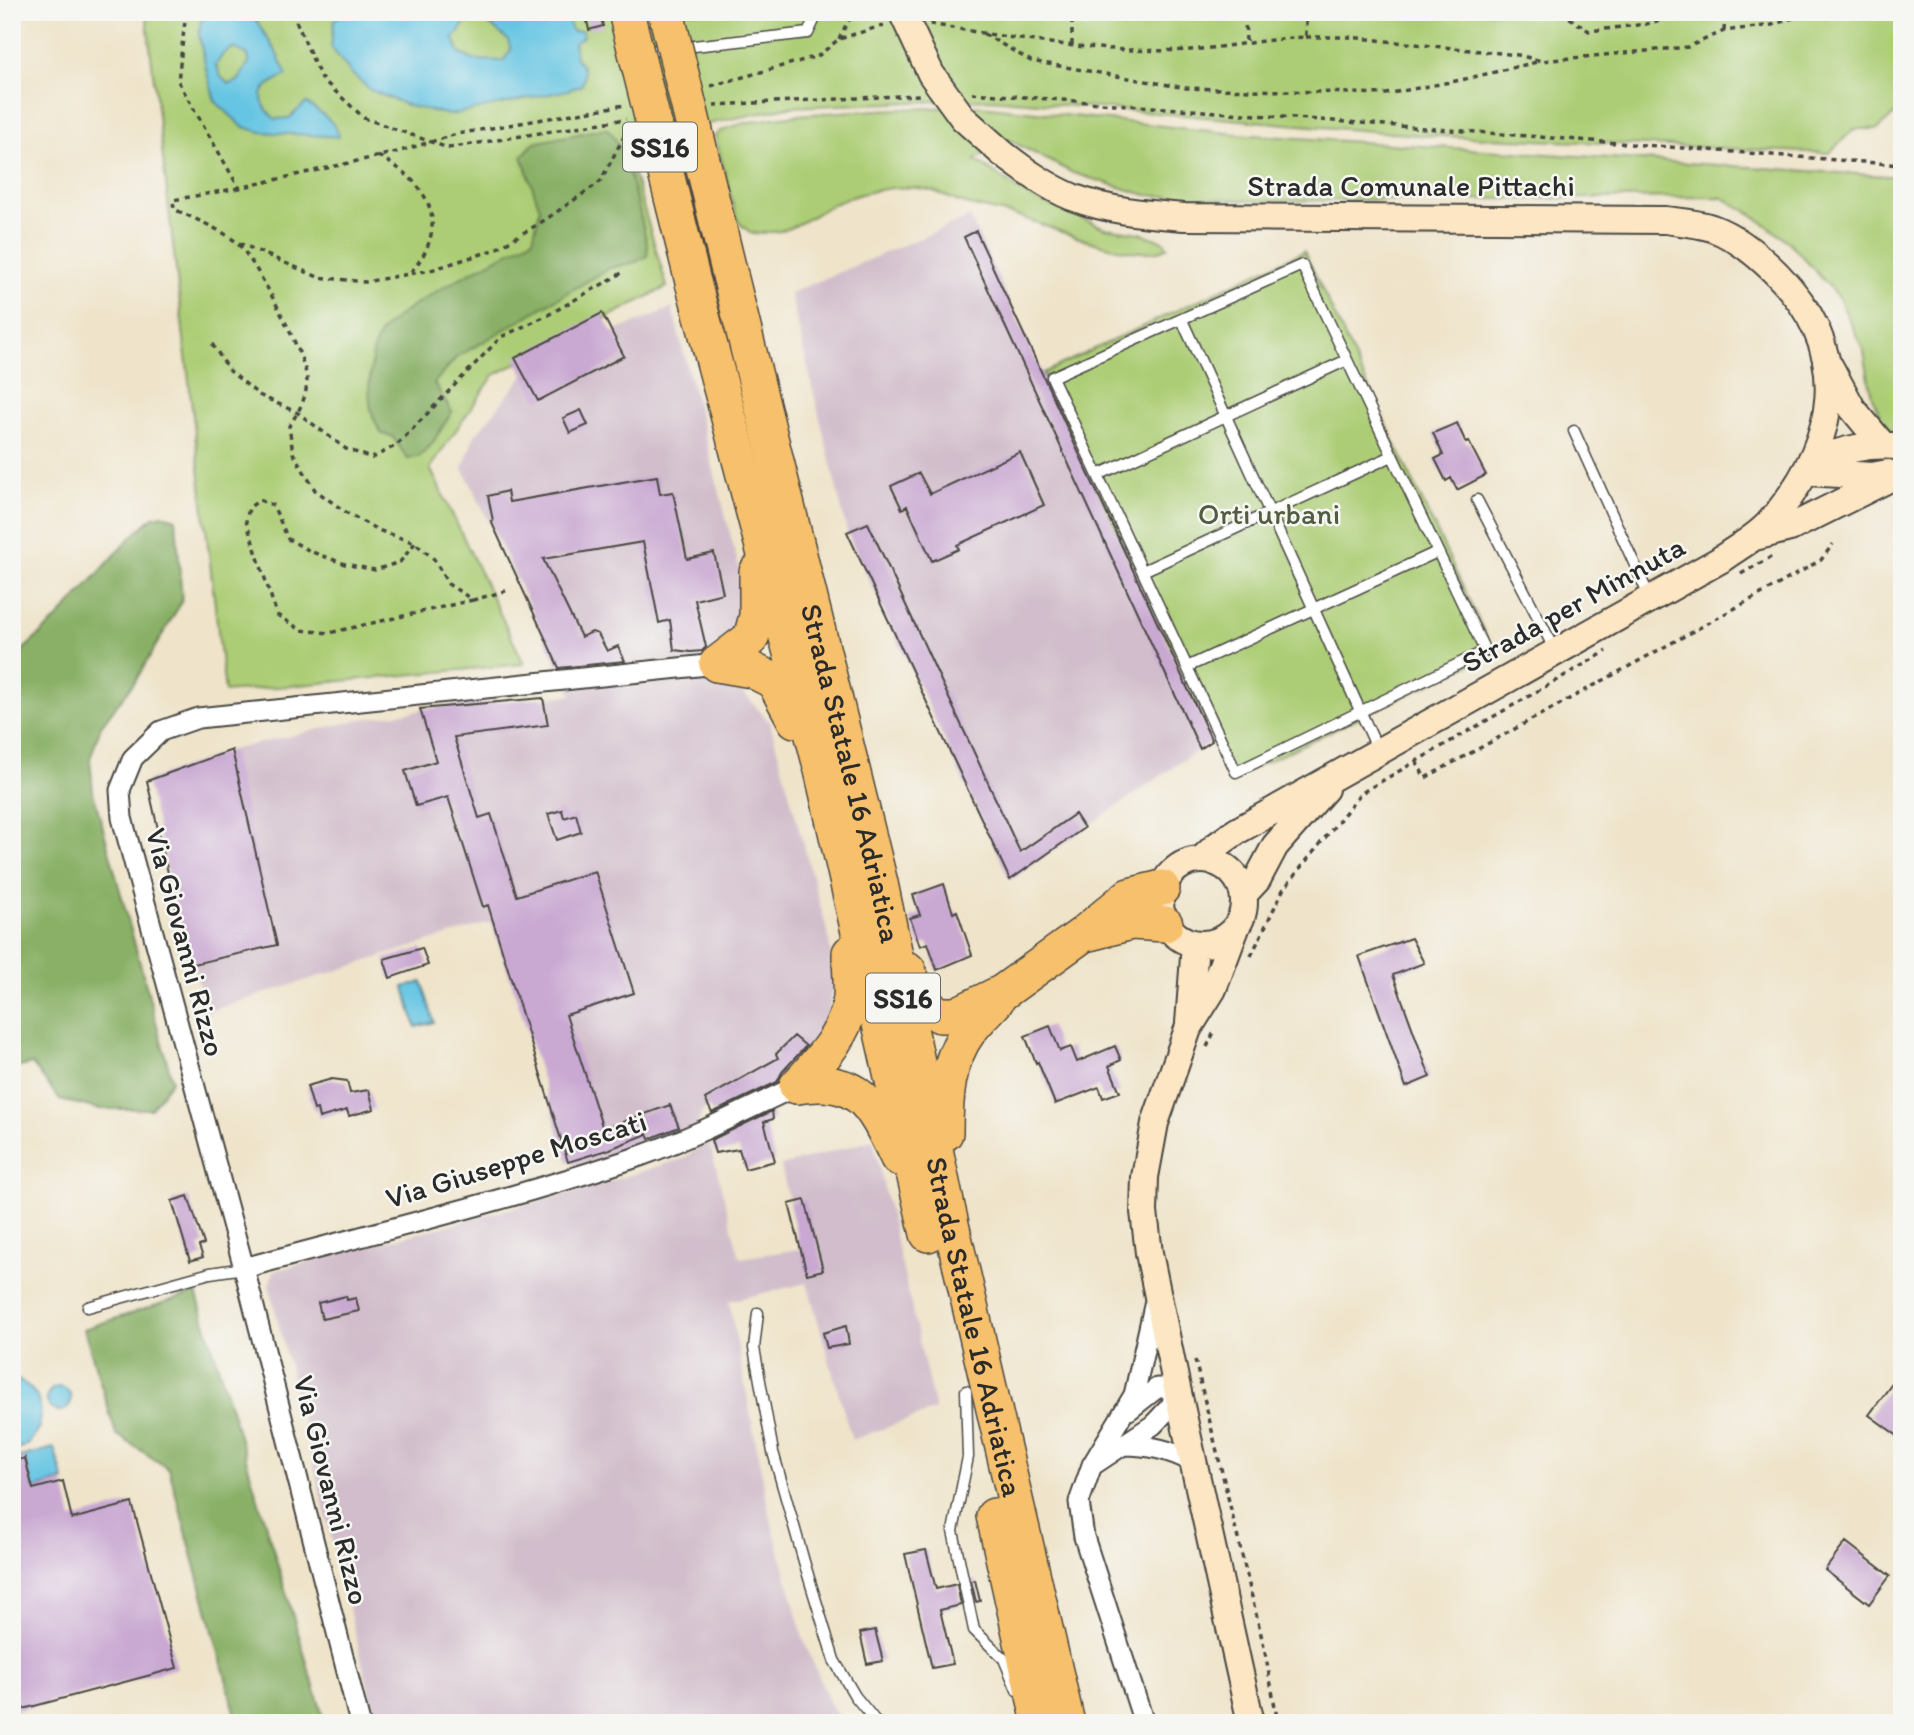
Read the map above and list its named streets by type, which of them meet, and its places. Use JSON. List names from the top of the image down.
{
  "streets": {
    "highway": ["SS16", "Strada Statale 16 Adriatica"],
    "street": [
      "Strada Comunale Pittachi",
      "Strada per Minnuta",
      "Via Giovanni Rizzo",
      "Via Giuseppe Moscati"
    ]
  },
  "crossings": [
    ["Strada Comunale Pittachi", "Strada per Minnuta"],
    ["Via Giovanni Rizzo", "Via Giuseppe Moscati"]
  ],
  "parks": ["Orti urbani"]
}
